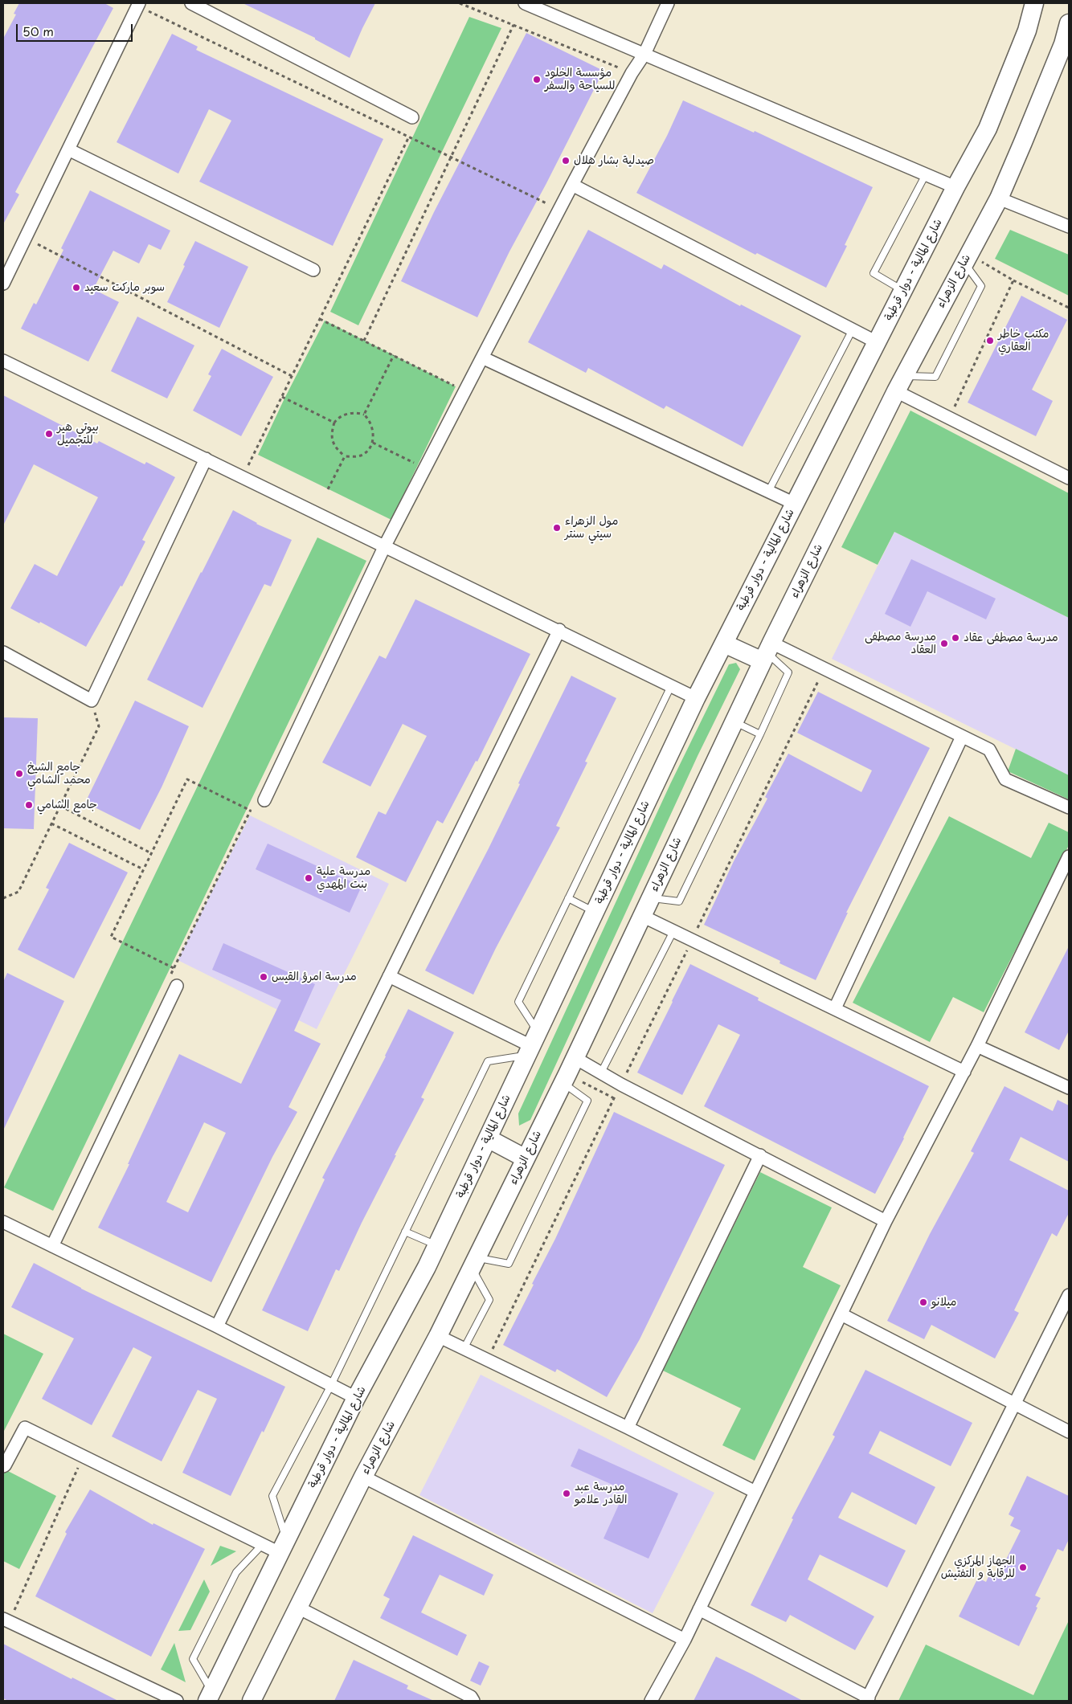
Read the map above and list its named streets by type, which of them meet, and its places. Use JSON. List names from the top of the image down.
{
  "streets": {
    "main road": ["شارع المالية - دوار قرطبة", "شارع الزهراء"]
  },
  "places": [
    "مؤسسة الخلود للسياحة والسفر",
    "صيدلية بشار هلال",
    "سوبر ماركت سعيد",
    "مكتب خاطر العقاري",
    "بيوتي هير للتجميل",
    "مول الزهراء سيتي سنتر",
    "مدرسة مصطفى عقاد",
    "مدرسة مصطفى العقاد",
    "جامع الشيخ محمد الشامي",
    "جامع الشامي",
    "مدرسة علية بنت المهدي",
    "مدرسة امرؤ القيس",
    "ميلانو",
    "مدرسة عبد القادر علامو",
    "الجهاز المركزي للرقابة و التفتيش"
  ],
  "scale_bar": "50 m"
}
